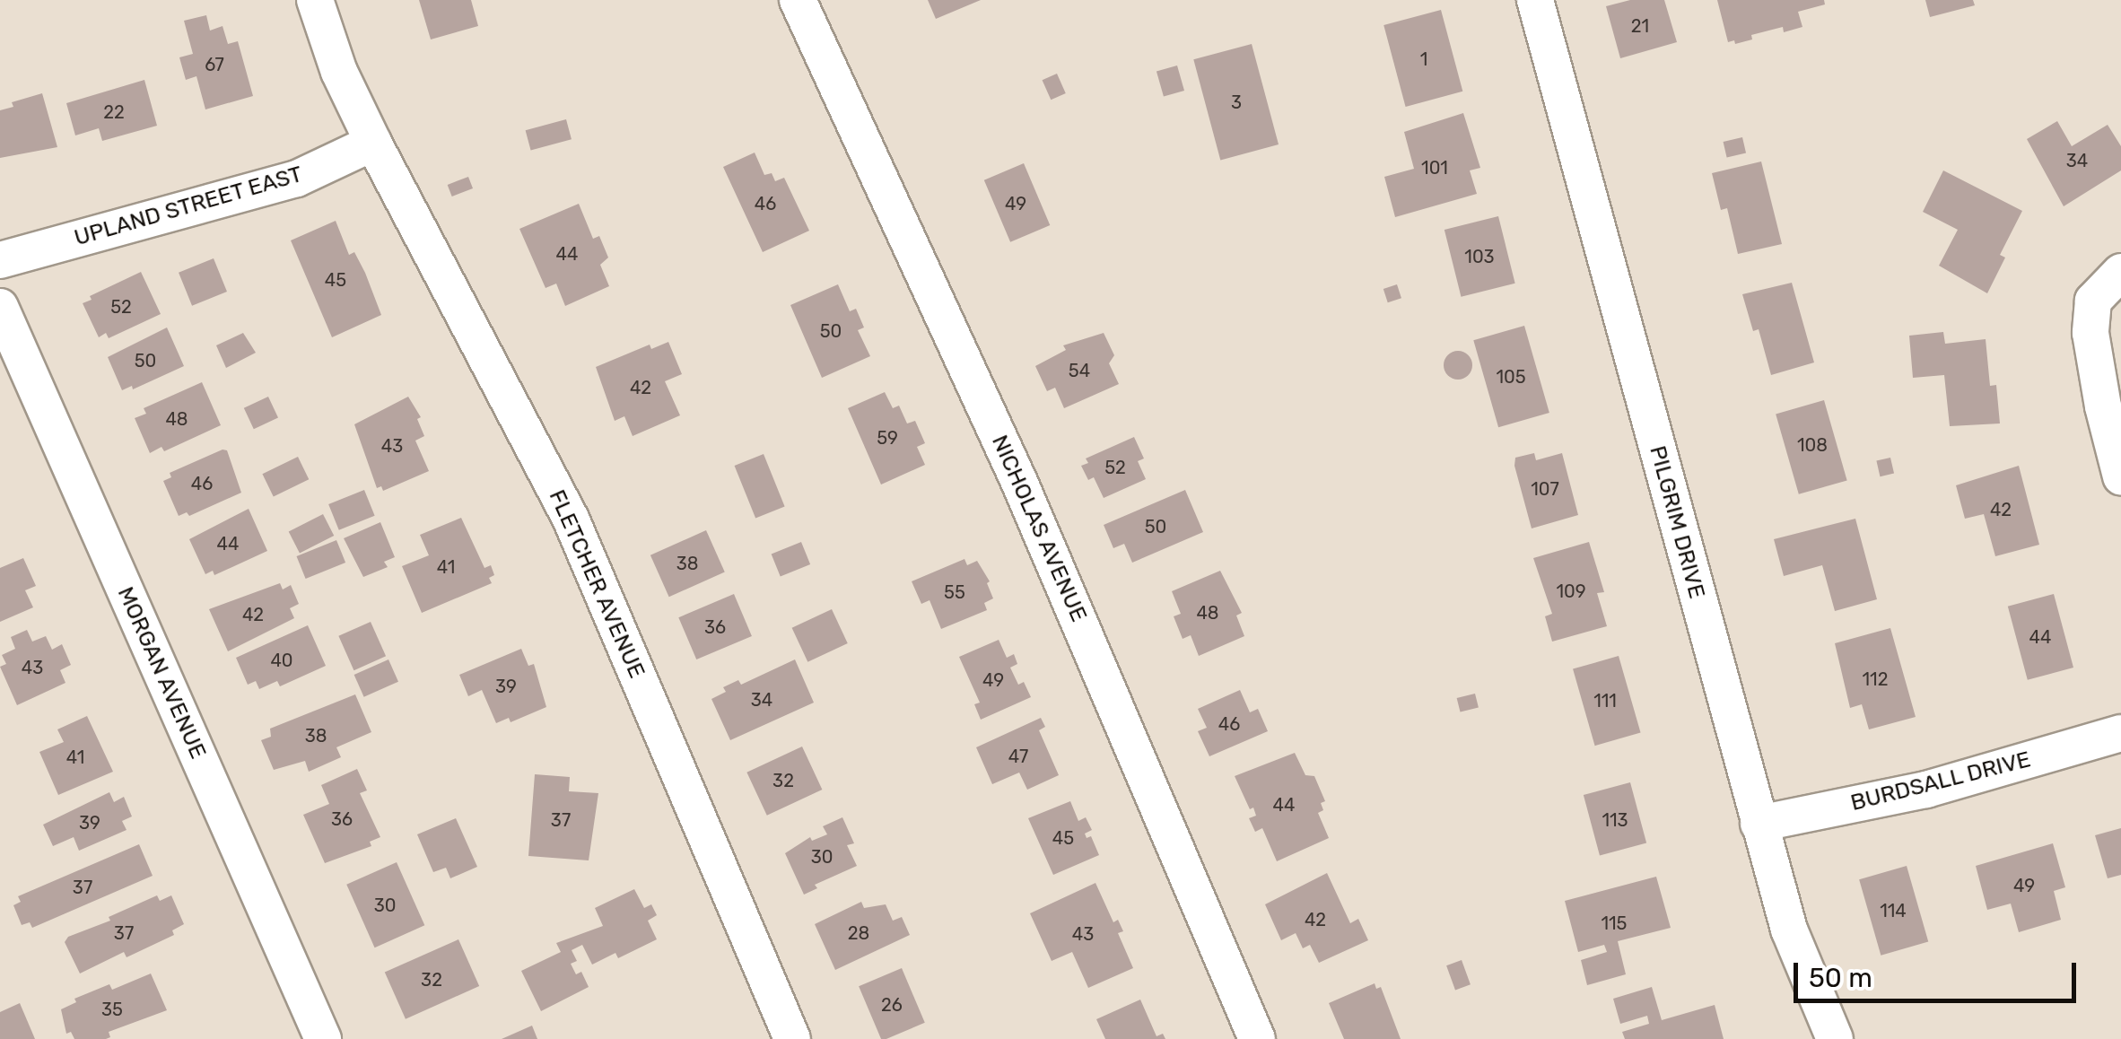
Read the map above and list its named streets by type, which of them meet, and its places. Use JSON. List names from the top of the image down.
{
  "streets": {
    "street": [
      "UPLAND STREET EAST",
      "PILGRIM DRIVE",
      "NICHOLAS AVENUE",
      "FLETCHER AVENUE",
      "MORGAN AVENUE",
      "BURDSALL DRIVE"
    ]
  },
  "crossings": [
    ["UPLAND STREET EAST", "FLETCHER AVENUE"],
    ["PILGRIM DRIVE", "BURDSALL DRIVE"]
  ],
  "house_numbers": [
    "21",
    "1",
    "67",
    "3",
    "22",
    "34",
    "101",
    "46",
    "49",
    "44",
    "103",
    "45",
    "52",
    "50",
    "50",
    "54",
    "105",
    "42",
    "48",
    "59",
    "108",
    "43",
    "52",
    "46",
    "107",
    "42",
    "50",
    "44",
    "38",
    "41",
    "109",
    "55",
    "48",
    "42",
    "36",
    "44",
    "40",
    "43",
    "112",
    "49",
    "39",
    "34",
    "111",
    "46",
    "38",
    "47",
    "41",
    "32",
    "44",
    "36",
    "37",
    "113",
    "39",
    "45",
    "30",
    "49",
    "37",
    "30",
    "114",
    "42",
    "115",
    "37",
    "28",
    "43",
    "32",
    "26",
    "35"
  ],
  "scale_bar": "50 m"
}
